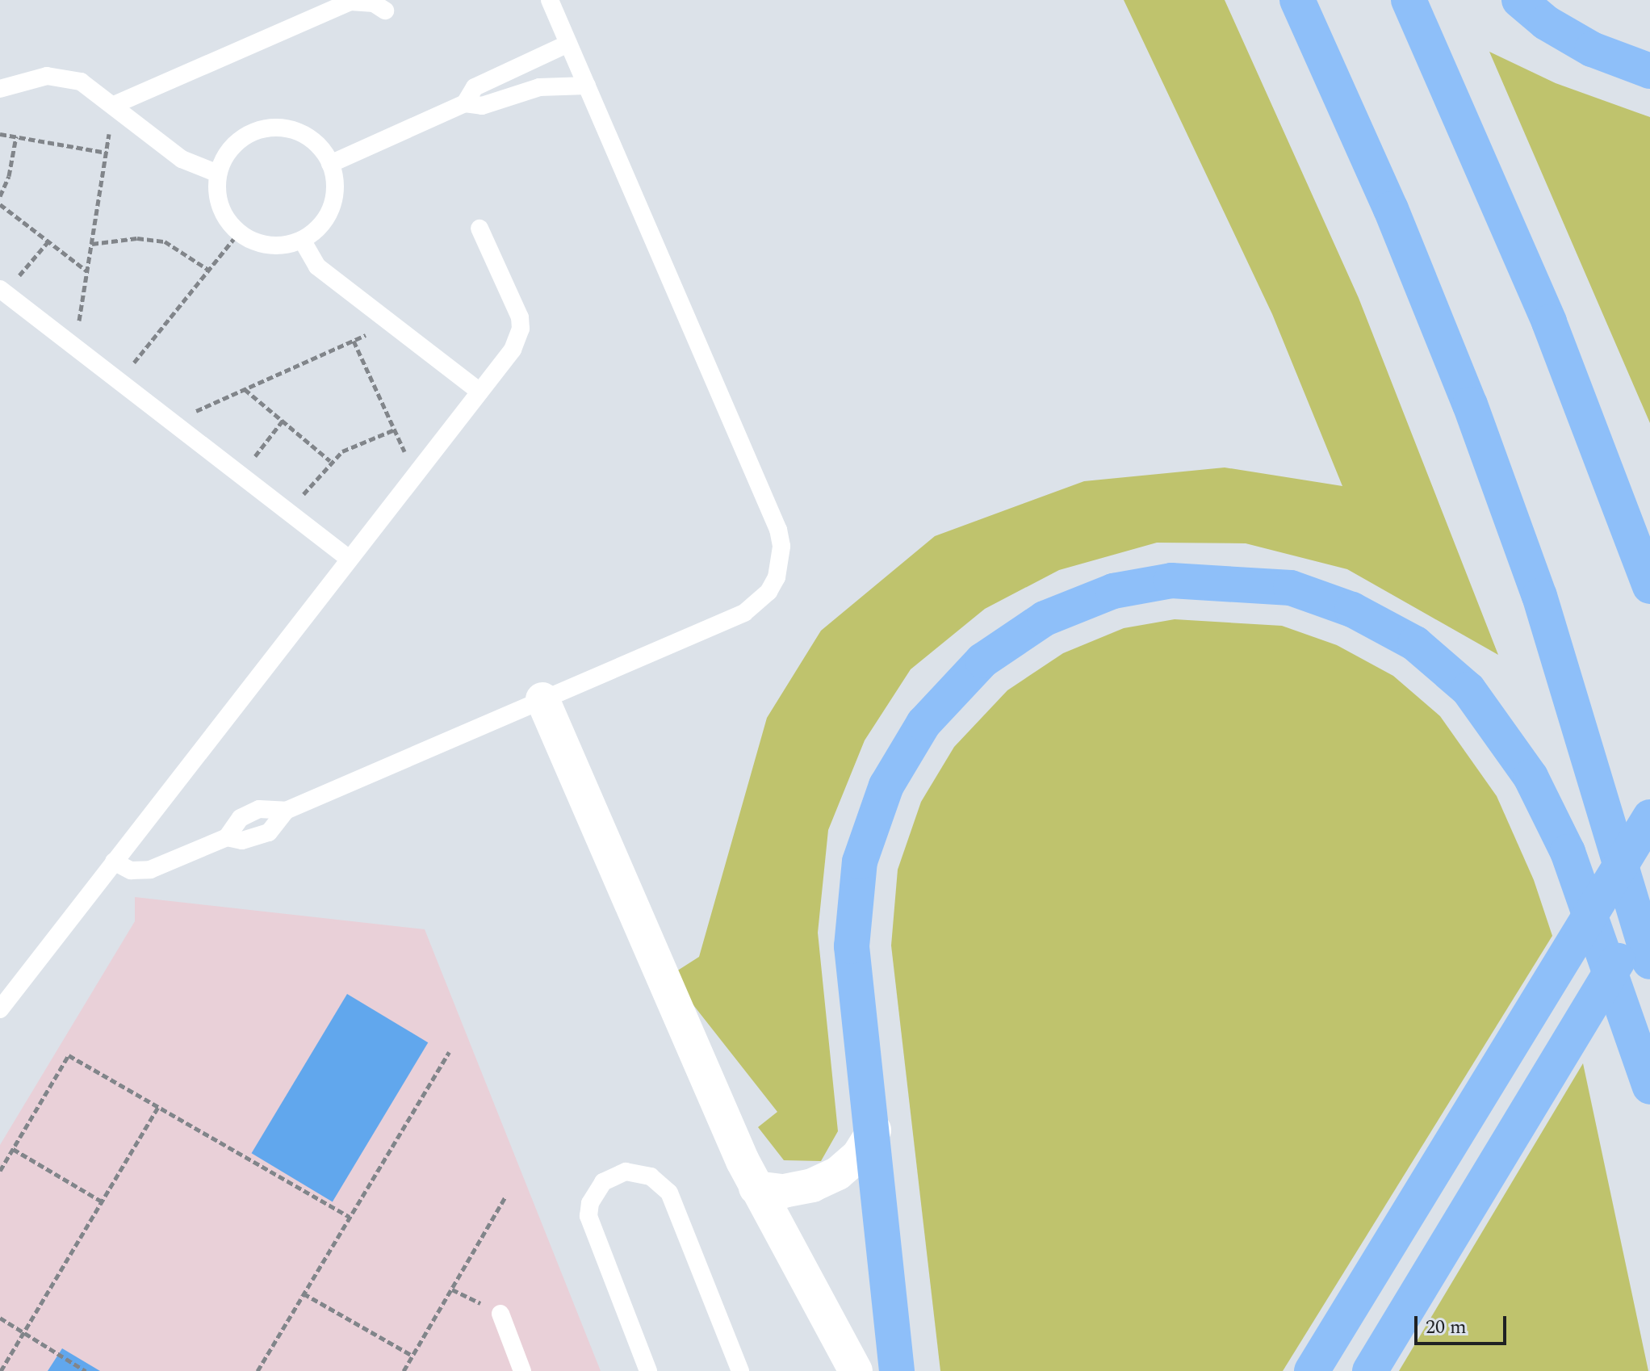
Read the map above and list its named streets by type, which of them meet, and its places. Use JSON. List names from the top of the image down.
{
  "scale_bar": "20 m"
}
